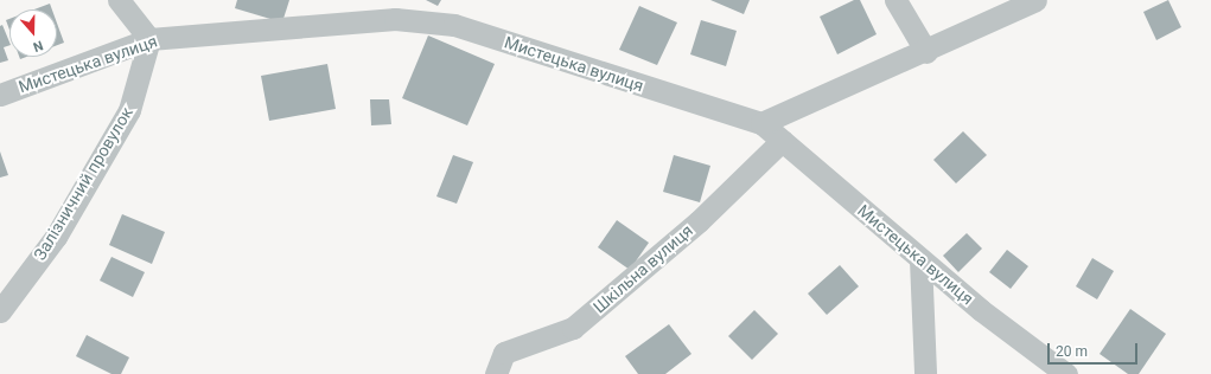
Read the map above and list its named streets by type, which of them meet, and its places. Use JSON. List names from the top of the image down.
{
  "streets": {
    "street": ["Мистецька вулиця", "Залізничний провулок", "Шкільна вулиця"]
  },
  "crossings": [
    ["Мистецька вулиця", "Залізничний провулок"],
    ["Мистецька вулиця", "Шкільна вулиця"]
  ],
  "scale_bar": "20 m",
  "north": "bottom"
}
